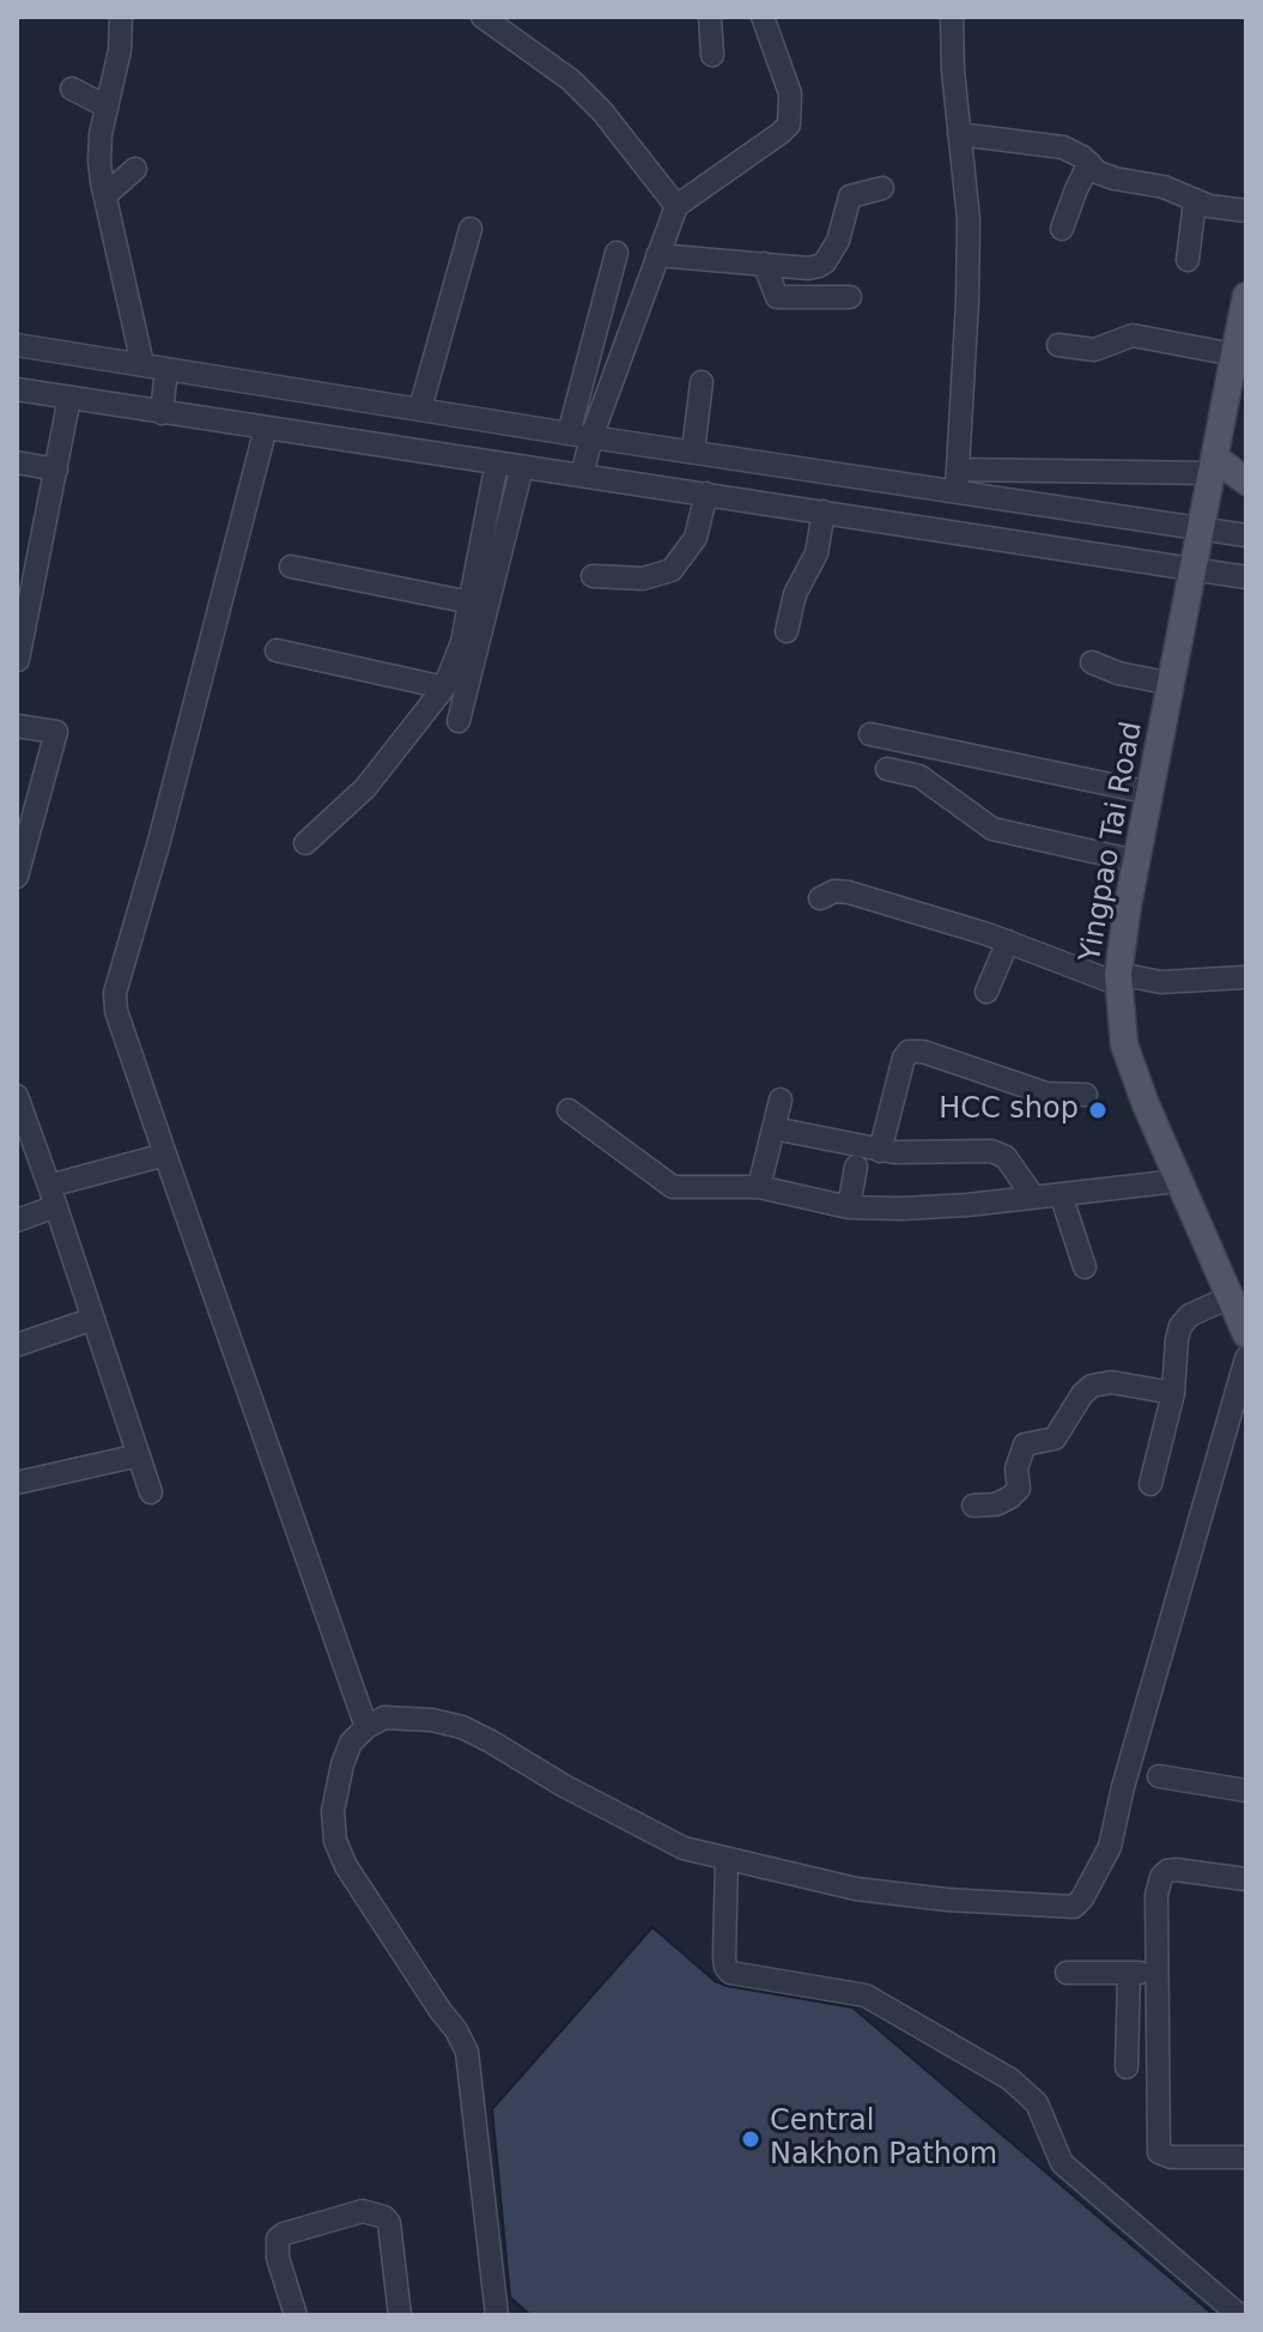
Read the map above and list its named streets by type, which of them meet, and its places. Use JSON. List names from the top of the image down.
{
  "streets": {
    "main road": ["Yingpao Tai Road"]
  },
  "places": ["HCC shop", "Central Nakhon Pathom"]
}
